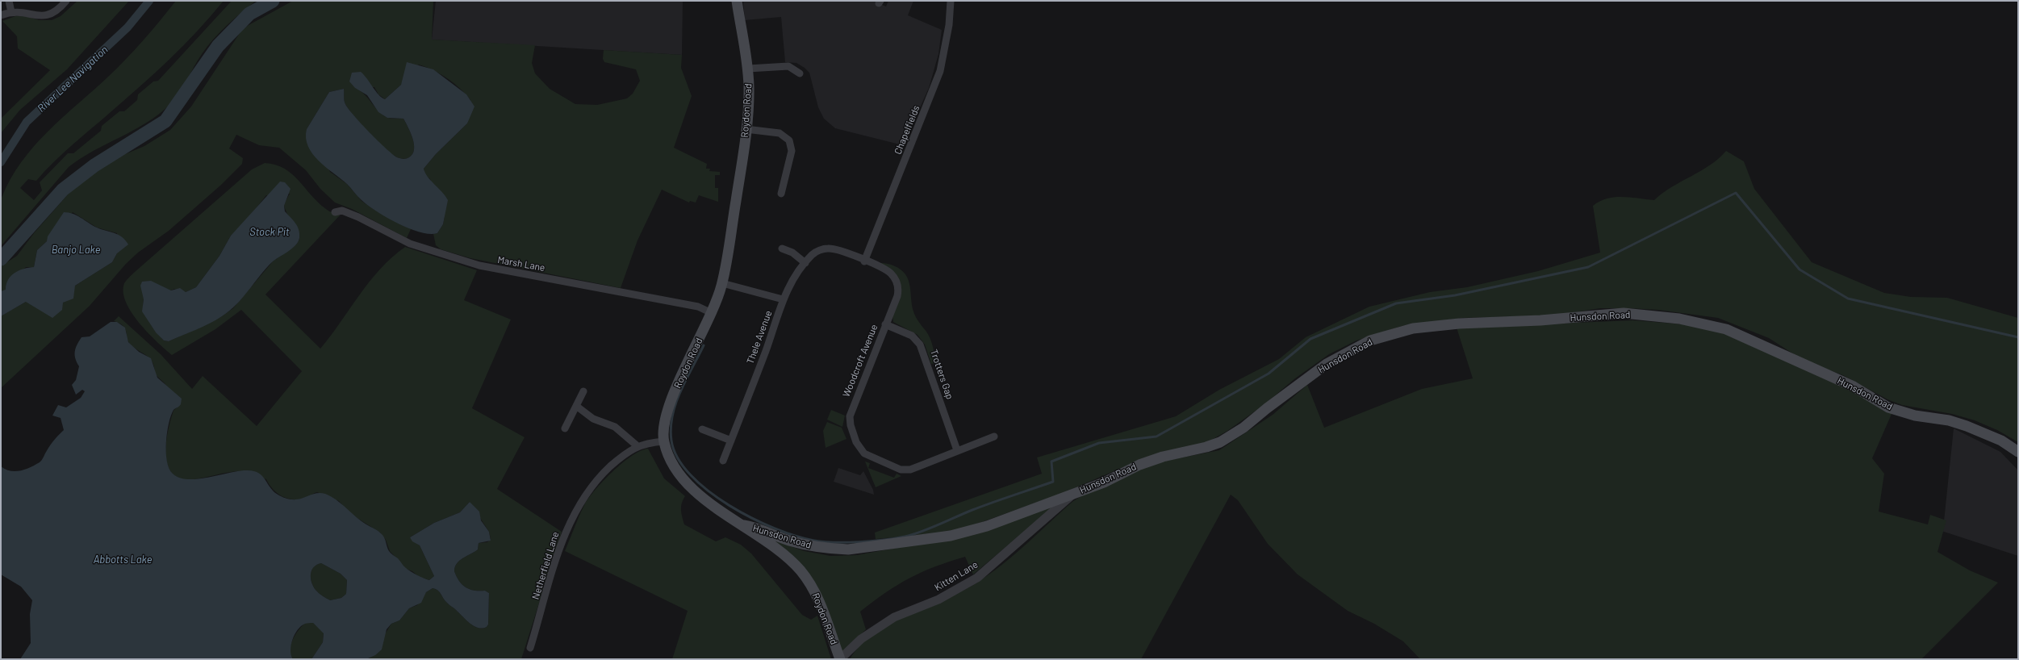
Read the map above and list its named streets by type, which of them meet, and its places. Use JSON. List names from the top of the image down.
{
  "streets": {
    "main road": ["Roydon Road", "Hunsdon Road"],
    "street": [
      "Chapelfields",
      "Marsh Lane",
      "Thele Avenue",
      "Woodcroft Avenue",
      "Trotters Gap",
      "Netherfield Lane",
      "Kitten Lane"
    ]
  },
  "crossings": [
    ["Roydon Road", "Marsh Lane"],
    ["Roydon Road", "Hunsdon Road"],
    ["Roydon Road", "Thele Avenue"],
    ["Roydon Road", "Netherfield Lane"],
    ["Roydon Road", "Kitten Lane"],
    ["Chapelfields", "Woodcroft Avenue"],
    ["Hunsdon Road", "Kitten Lane"],
    ["Thele Avenue", "Woodcroft Avenue"],
    ["Woodcroft Avenue", "Trotters Gap"]
  ],
  "water": [
    "River Lee Navigation",
    "Stock Pit",
    "Banjo Lake",
    "Abbotts Lake"
  ]
}
